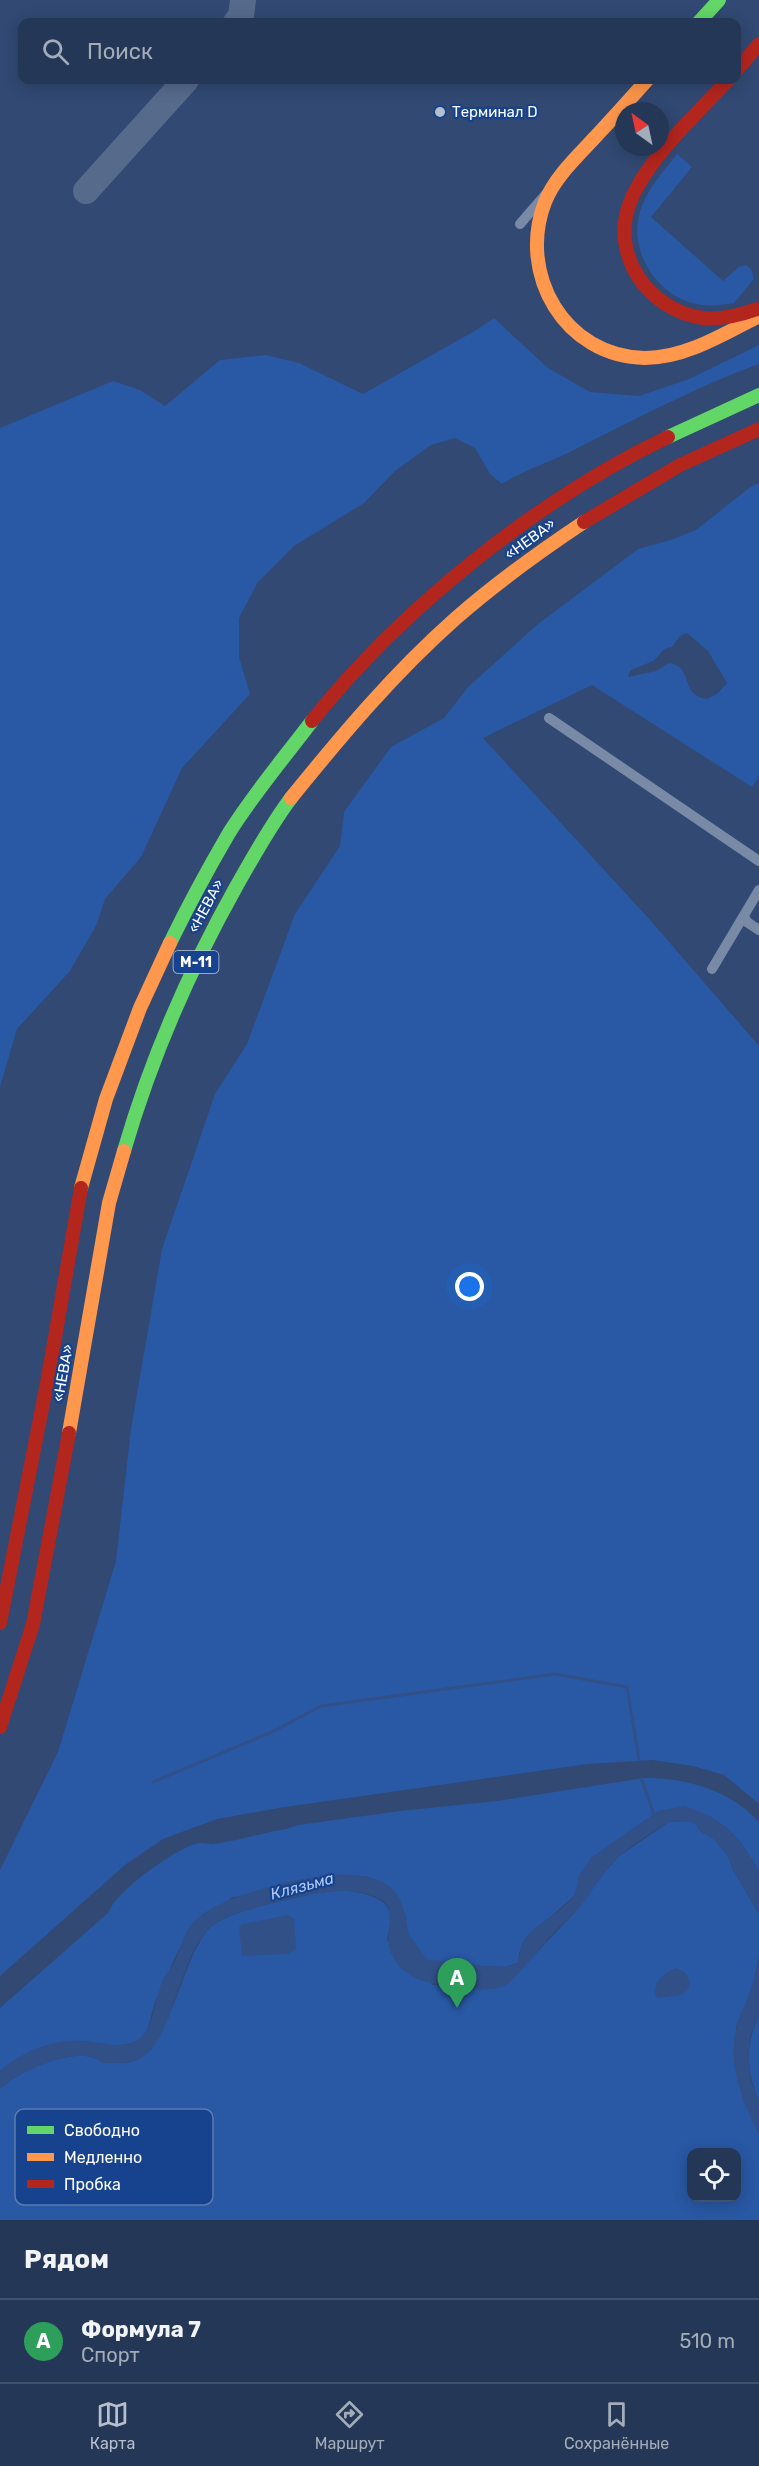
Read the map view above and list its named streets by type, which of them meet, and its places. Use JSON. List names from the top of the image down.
{
  "streets": {
    "main road": ["«НЕВА»", "М-11"]
  },
  "water": ["Клязьма"],
  "places": ["Терминал D"],
  "legend": ["Свободно", "Медленно", "Пробка"],
  "north": "top left",
  "page": {
    "search": "Поиск",
    "pins": "A",
    "heading": "Рядом",
    "list": [
      {
        "mark": "A",
        "name": "Формула 7",
        "note": "Спорт",
        "value": "510 m"
      }
    ],
    "nav": ["Карта", "Маршрут", "Сохранённые"]
  }
}
